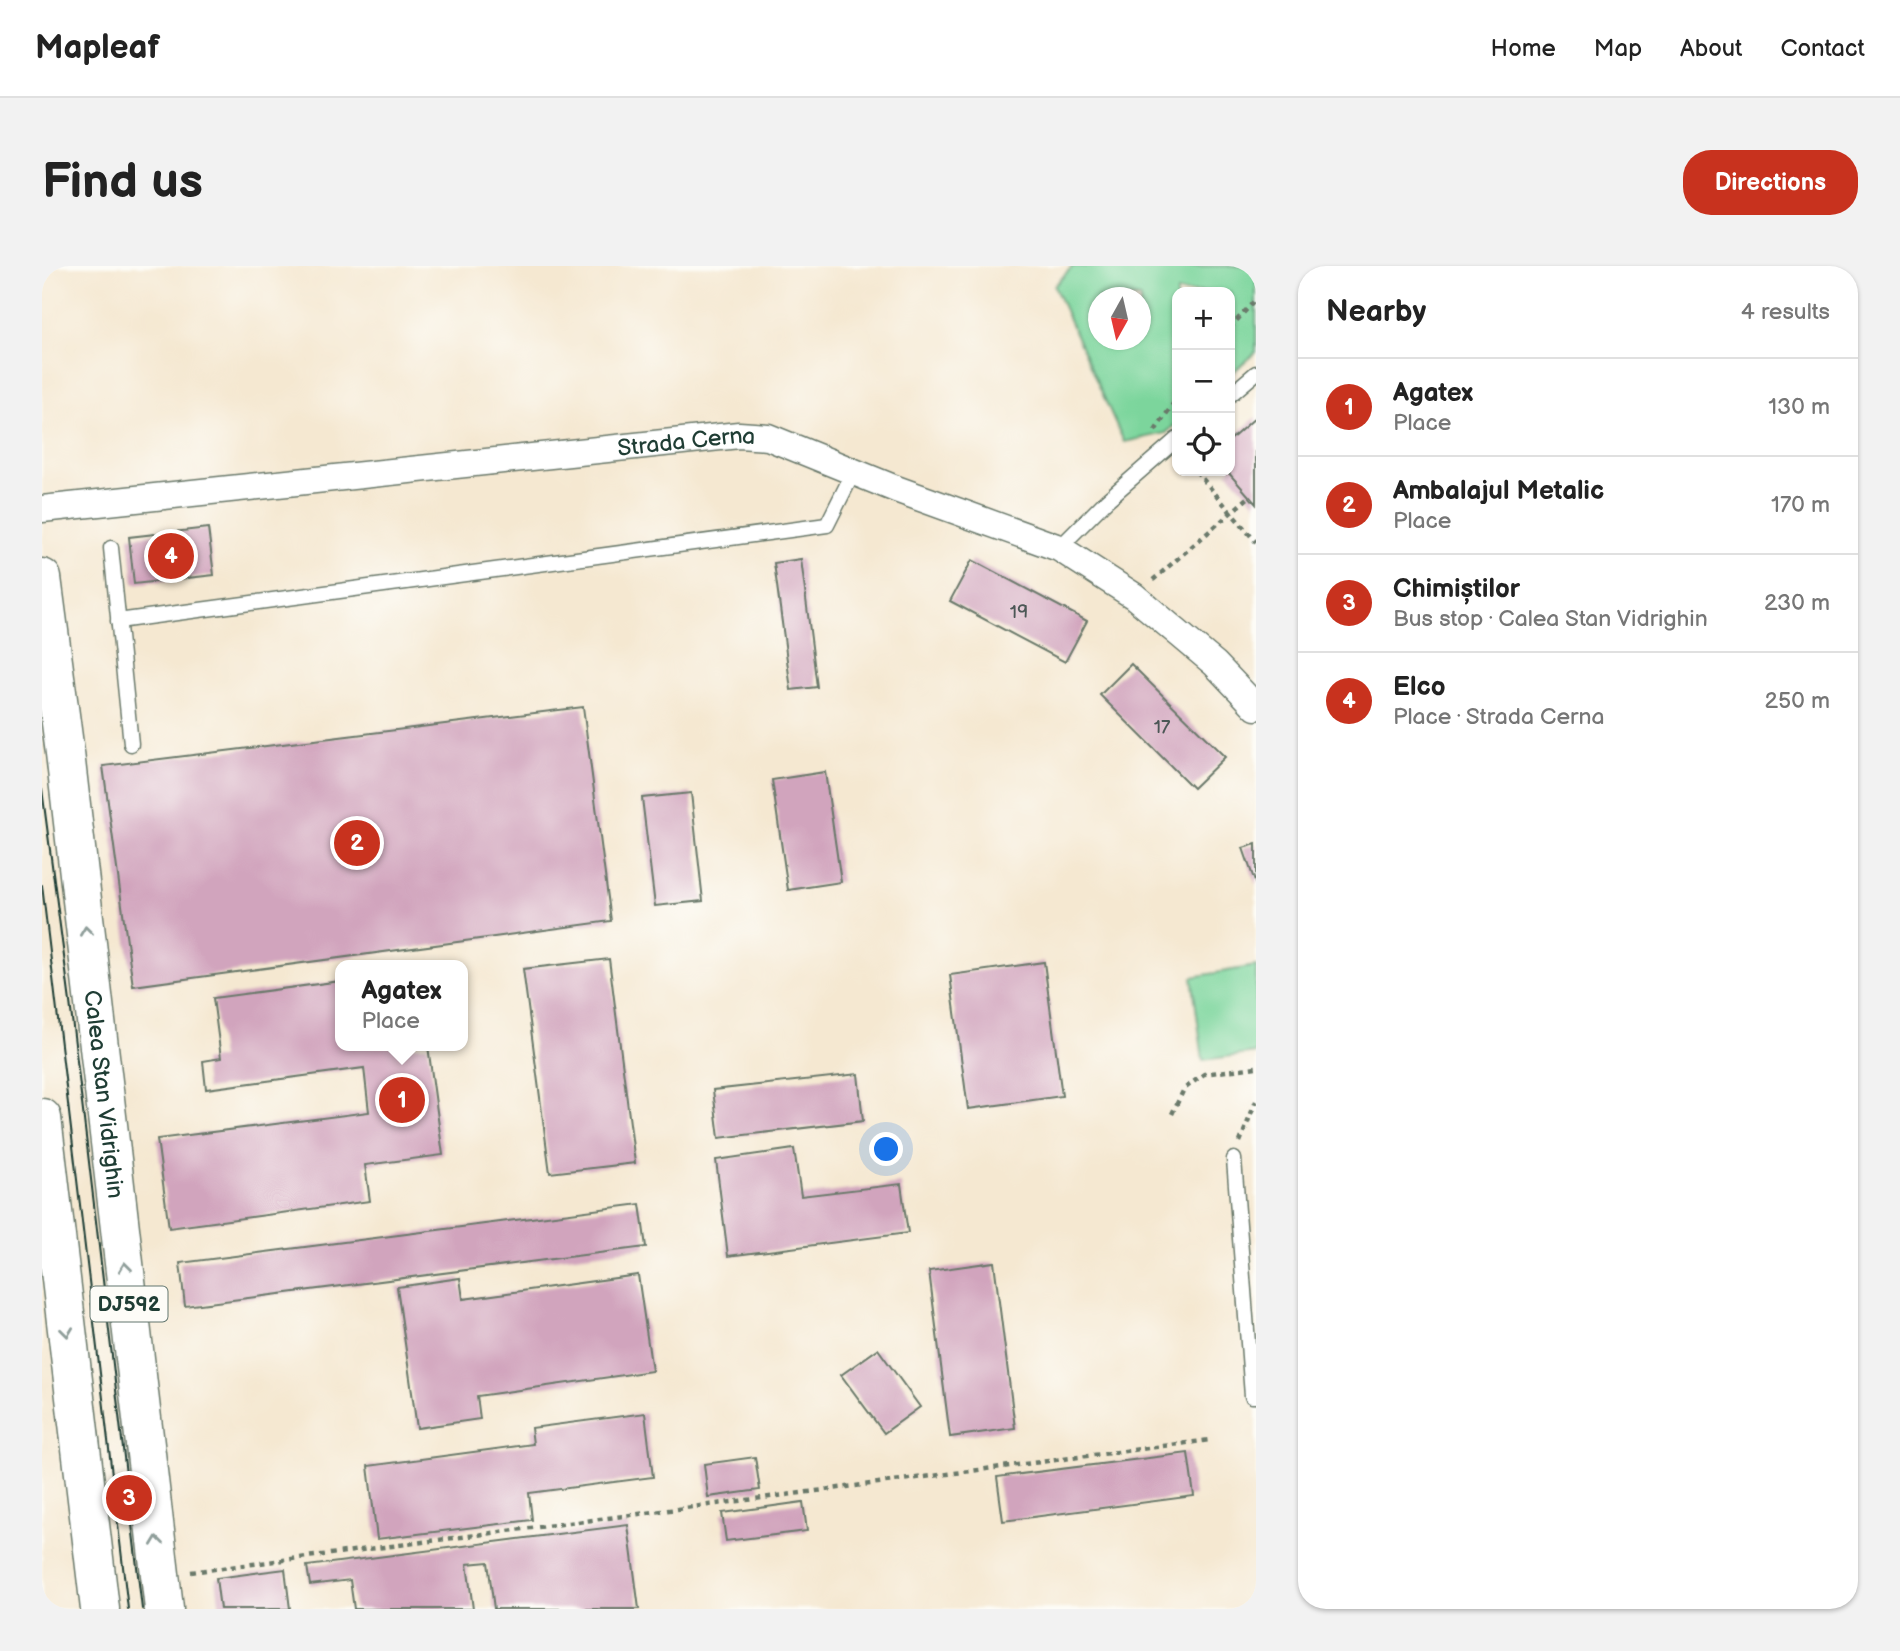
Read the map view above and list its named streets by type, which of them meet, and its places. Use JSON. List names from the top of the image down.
{
  "streets": {
    "main road": ["Calea Stan Vidrighin", "DJ592"],
    "street": ["Strada Cerna"]
  },
  "house_numbers": ["19", "17"],
  "north": "bottom",
  "page": {
    "header": "Mapleaf",
    "nav": [
      "Home",
      "Map",
      "About",
      "Contact"
    ],
    "buttons": "Directions",
    "title": "Find us",
    "heading": ["Nearby", "4 results"],
    "map_buttons": ["+", "−"],
    "list": [
      {
        "mark": "1",
        "name": "Agatex",
        "note": "Place",
        "value": "130 m"
      },
      {
        "mark": "2",
        "name": "Ambalajul Metalic",
        "note": "Place",
        "value": "170 m"
      },
      {
        "mark": "3",
        "name": "Chimiștilor",
        "note": "Bus stop · Calea Stan Vidrighin",
        "value": "230 m"
      },
      {
        "mark": "4",
        "name": "Elco",
        "note": "Place · Strada Cerna",
        "value": "250 m"
      }
    ],
    "pins": [
      "4",
      "2",
      "1",
      "3"
    ],
    "popup": ["Agatex", "Place"]
  }
}
